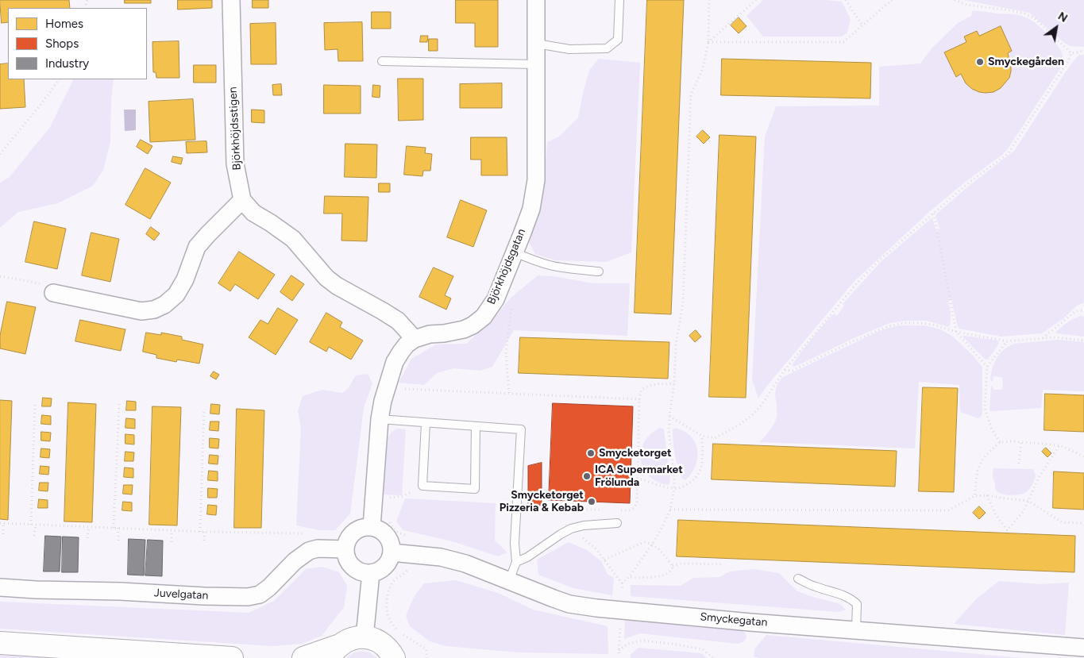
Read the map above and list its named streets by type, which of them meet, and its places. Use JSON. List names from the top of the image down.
{
  "streets": {
    "street": [
      "Björkhöjdsstigen",
      "Björkhöjdsgatan",
      "Juvelgatan",
      "Smyckegatan"
    ]
  },
  "crossings": [
    ["Juvelgatan", "Smyckegatan"]
  ],
  "places": [
    "Smyckegården",
    "Smycketorget",
    "ICA Supermarket Frölunda",
    "Smycketorget Pizzeria & Kebab"
  ],
  "legend": ["Homes", "Shops", "Industry"],
  "north": "top right"
}
